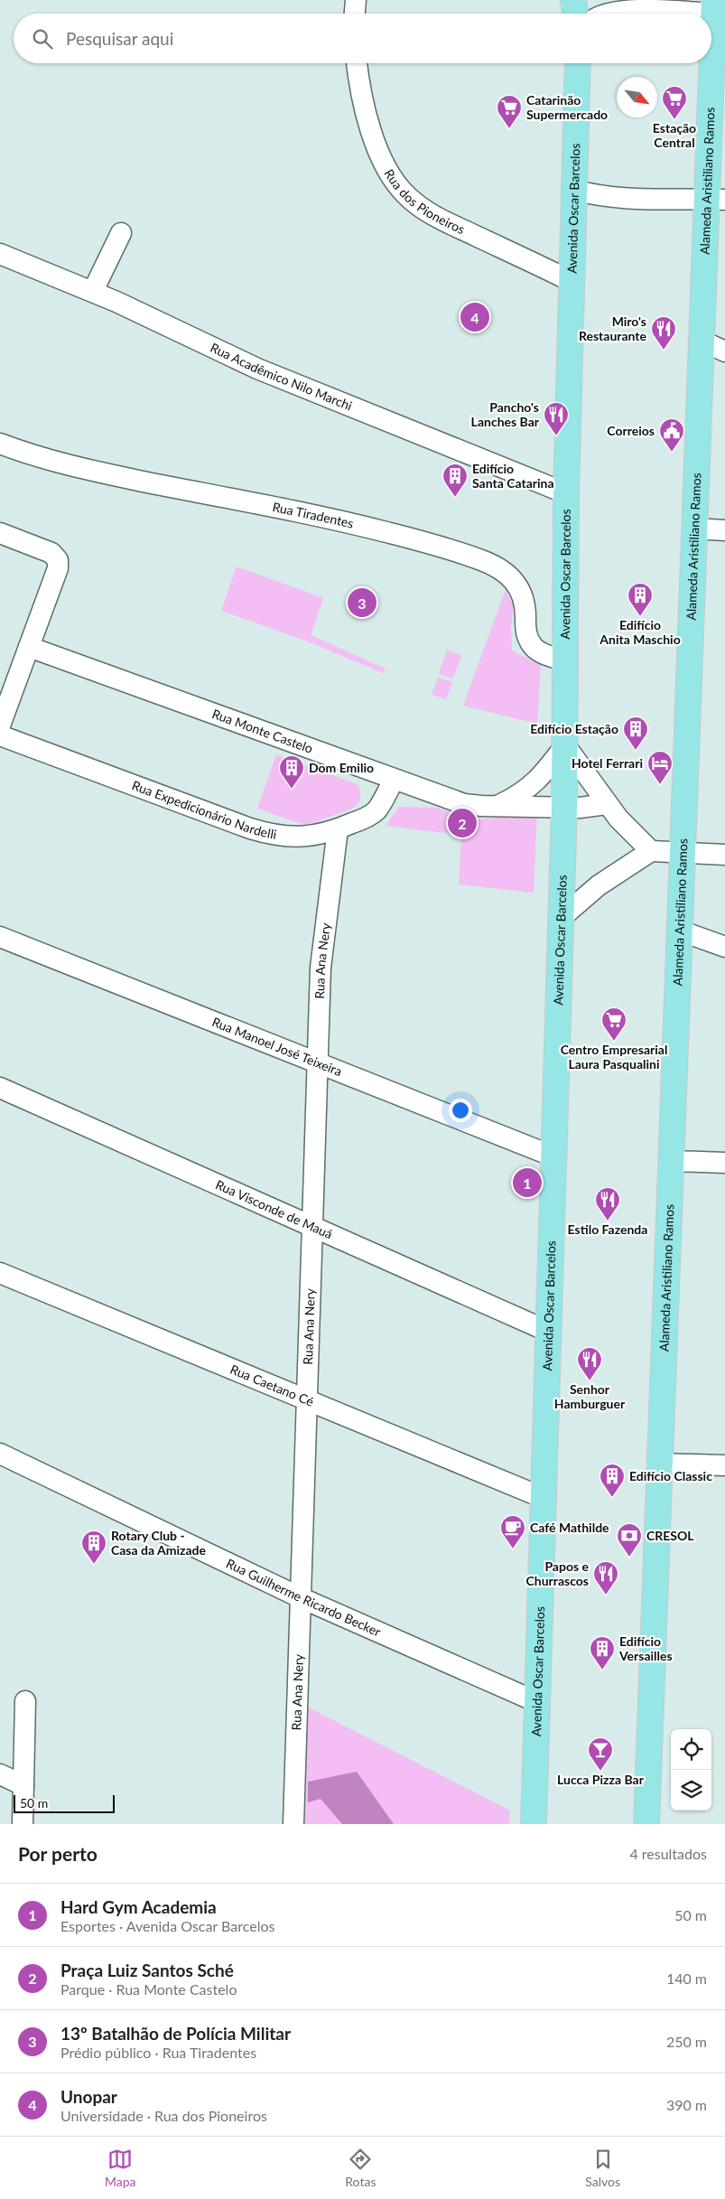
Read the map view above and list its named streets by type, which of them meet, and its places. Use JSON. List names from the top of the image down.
{
  "streets": {
    "main road": ["Alameda Aristiliano Ramos", "Avenida Oscar Barcelos"],
    "street": [
      "Rua dos Pioneiros",
      "Rua Acadêmico Nilo Marchi",
      "Rua Tiradentes",
      "Rua Monte Castelo",
      "Rua Expedicionário Nardelli",
      "Rua Ana Nery",
      "Rua Manoel José Teixeira",
      "Rua Visconde de Mauá",
      "Rua Caetano Cé",
      "Rua Guilherme Ricardo Becker"
    ]
  },
  "crossings": [
    ["Rua dos Pioneiros", "Avenida Oscar Barcelos"],
    ["Avenida Oscar Barcelos", "Rua Acadêmico Nilo Marchi"],
    ["Avenida Oscar Barcelos", "Rua Tiradentes"],
    ["Avenida Oscar Barcelos", "Rua Monte Castelo"],
    ["Avenida Oscar Barcelos", "Rua Manoel José Teixeira"],
    ["Avenida Oscar Barcelos", "Rua Visconde de Mauá"],
    ["Avenida Oscar Barcelos", "Rua Caetano Cé"],
    ["Avenida Oscar Barcelos", "Rua Guilherme Ricardo Becker"],
    ["Rua Monte Castelo", "Rua Expedicionário Nardelli"],
    ["Rua Expedicionário Nardelli", "Rua Ana Nery"],
    ["Rua Ana Nery", "Rua Manoel José Teixeira"],
    ["Rua Ana Nery", "Rua Visconde de Mauá"],
    ["Rua Ana Nery", "Rua Caetano Cé"],
    ["Rua Ana Nery", "Rua Guilherme Ricardo Becker"]
  ],
  "places": {
    "supermarket": ["Estação Central", "Catarinão Supermercado", "Centro Empresarial Laura Pasqualini"],
    "restaurant": [
      "Miro's Restaurante",
      "Pancho's Lanches Bar",
      "Estilo Fazenda",
      "Senhor Hamburguer",
      "Papos e Churrascos"
    ],
    "public building": ["Correios"],
    "building": [
      "Edifício Santa Catarina",
      "Edifício Anita Maschio",
      "Edifício Estação",
      "Dom Emilio",
      "Edifício Classic",
      "Rotary Club - Casa da Amizade",
      "Edifício Versailles"
    ],
    "hotel": ["Hotel Ferrari"],
    "cafe": ["Café Mathilde"],
    "bank": ["CRESOL"],
    "bar": ["Lucca Pizza Bar"]
  },
  "scale_bar": "50 m",
  "north": "bottom right",
  "page": {
    "search": "Pesquisar aqui",
    "pins": [
      "4",
      "3",
      "2",
      "1"
    ],
    "scale": "50 m",
    "heading": ["Por perto", "4 resultados"],
    "list": [
      {
        "mark": "1",
        "name": "Hard Gym Academia",
        "note": "Esportes · Avenida Oscar Barcelos",
        "value": "50 m"
      },
      {
        "mark": "2",
        "name": "Praça Luiz Santos Sché",
        "note": "Parque · Rua Monte Castelo",
        "value": "140 m"
      },
      {
        "mark": "3",
        "name": "13º Batalhão de Polícia Militar",
        "note": "Prédio público · Rua Tiradentes",
        "value": "250 m"
      },
      {
        "mark": "4",
        "name": "Unopar",
        "note": "Universidade · Rua dos Pioneiros",
        "value": "390 m"
      }
    ],
    "nav": ["Mapa", "Rotas", "Salvos"]
  }
}
